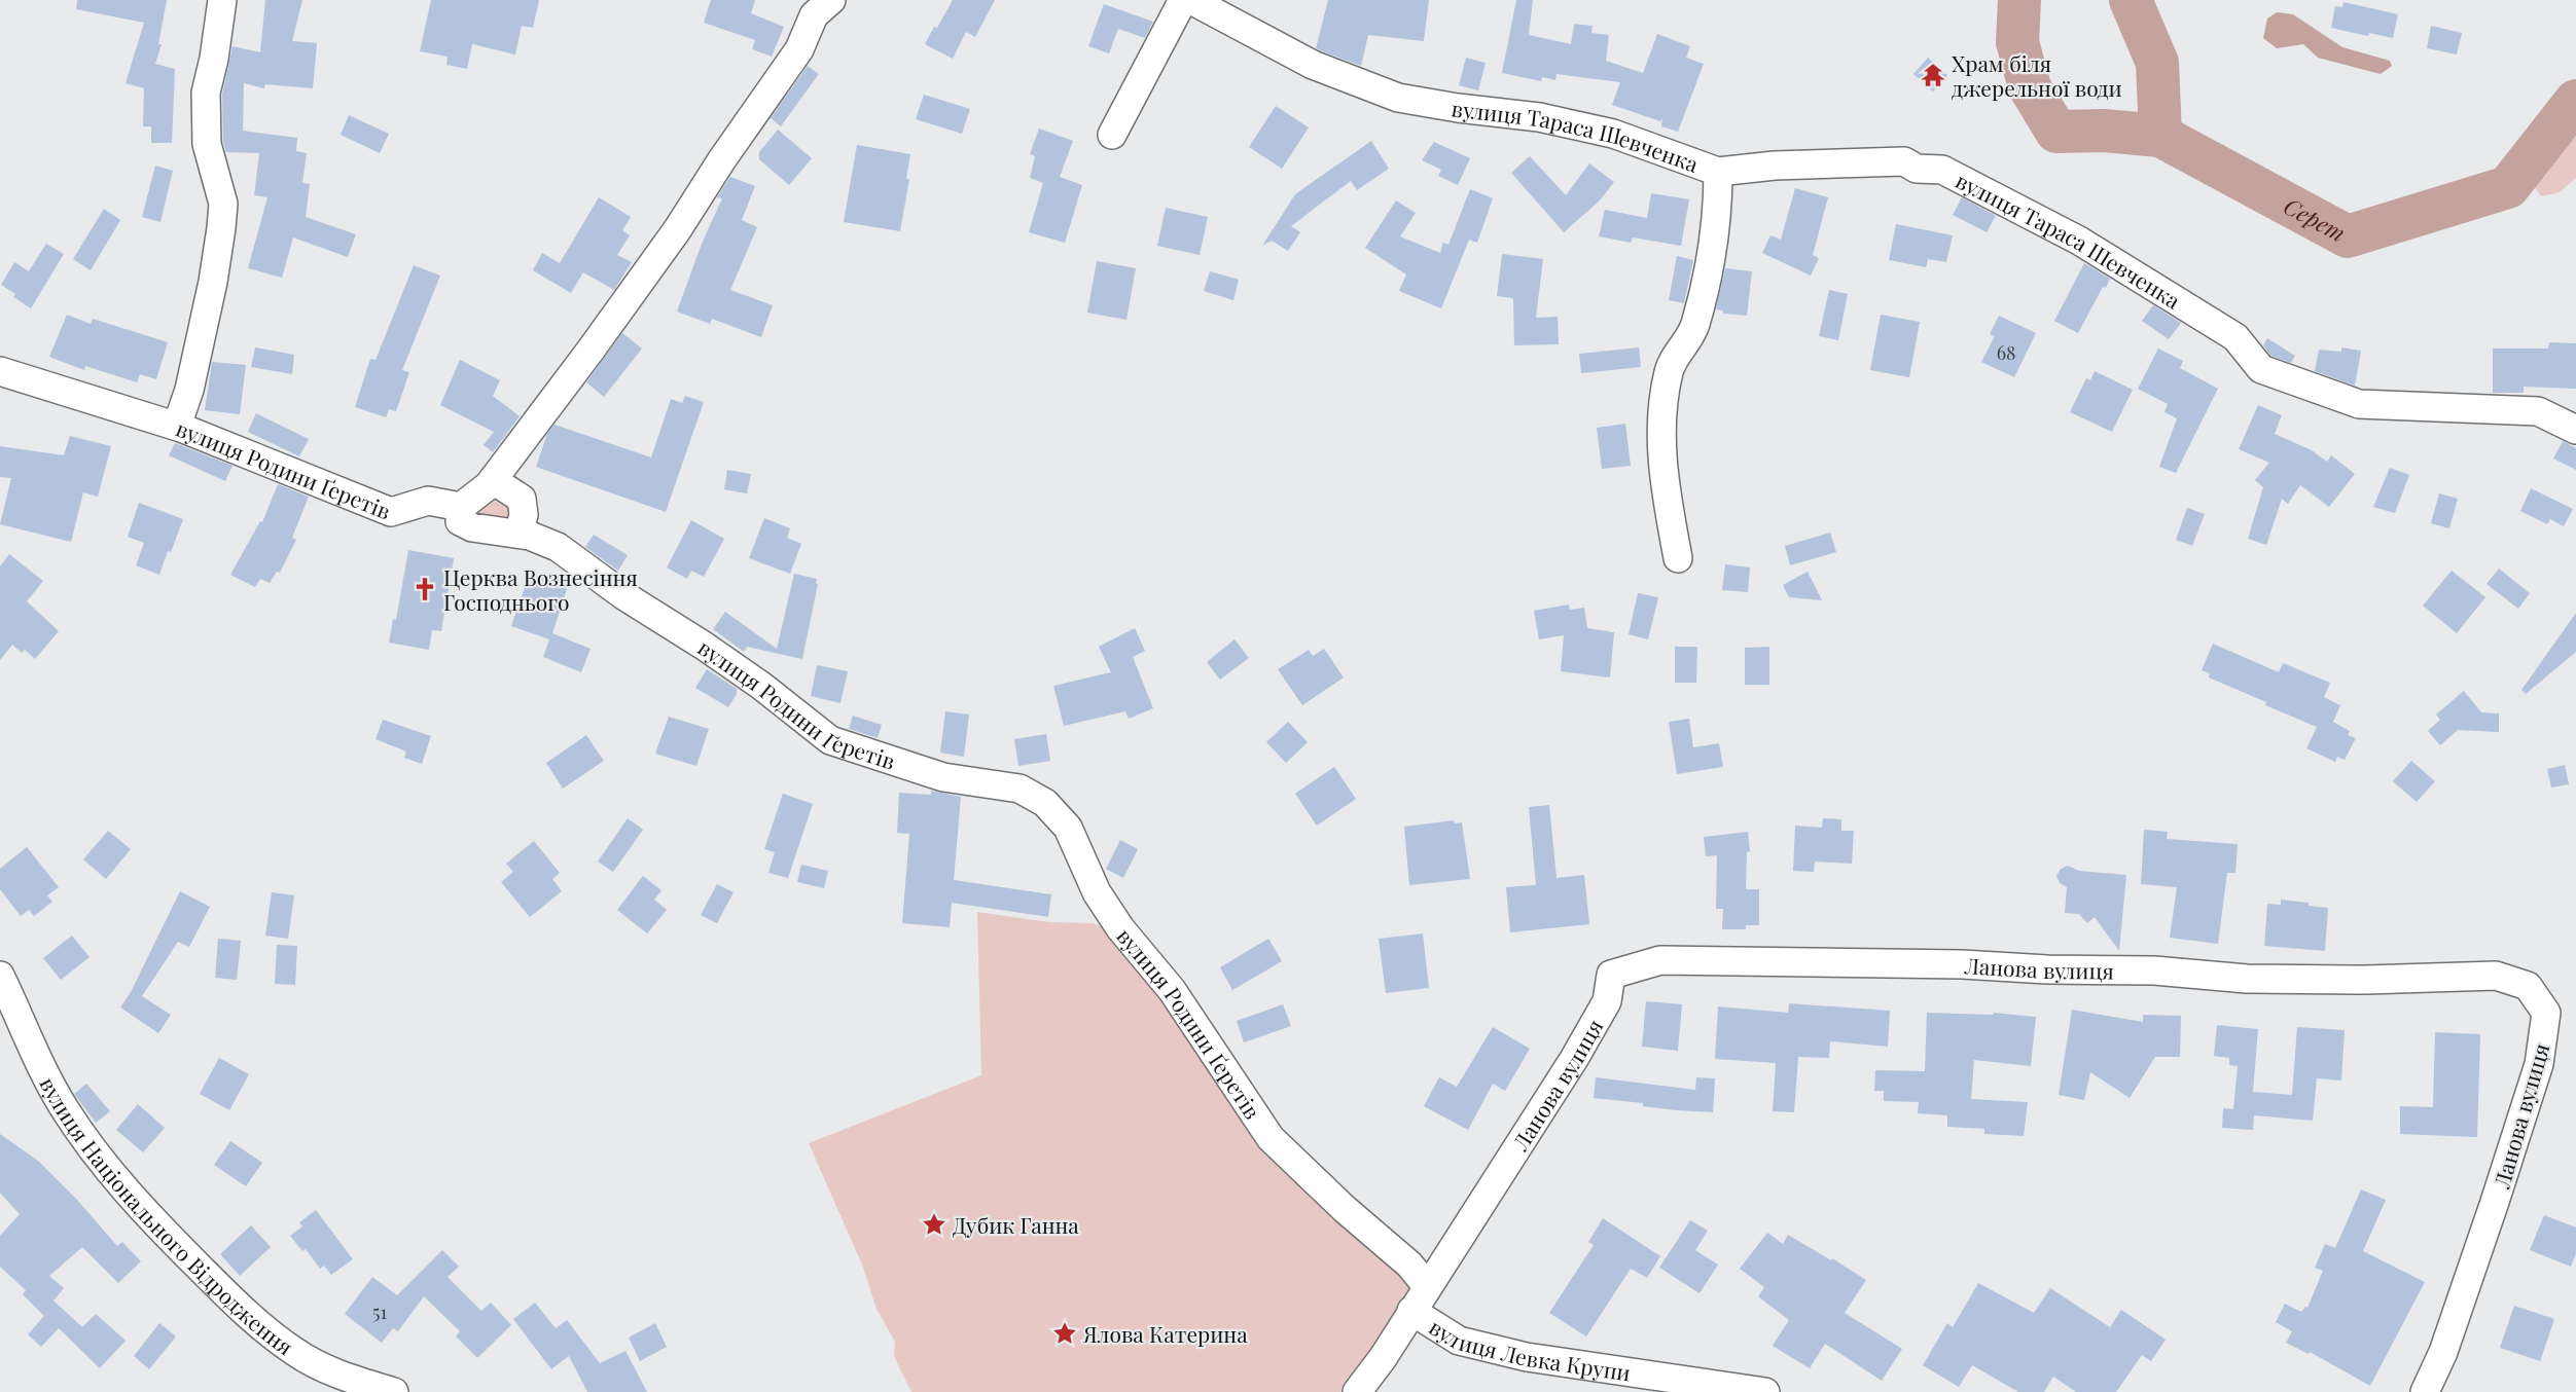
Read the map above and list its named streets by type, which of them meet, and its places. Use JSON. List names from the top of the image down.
{
  "streets": {
    "street": [
      "вулиця Тараса Шевченка",
      "вулиця Родини Ґеретів",
      "Ланова вулиця",
      "вулиця Національного Відродження",
      "вулиця Левка Крупи"
    ]
  },
  "crossings": [
    ["вулиця Родини Ґеретів", "Ланова вулиця"],
    ["Ланова вулиця", "вулиця Левка Крупи"]
  ],
  "water": ["Серет"],
  "places": {
    "temple": ["Храм біля джерельної води"],
    "church": ["Церква Вознесіння Господнього"],
    "place": ["Дубик Ганна", "Ялова Катерина"]
  },
  "house_numbers": ["68", "51"]
}
